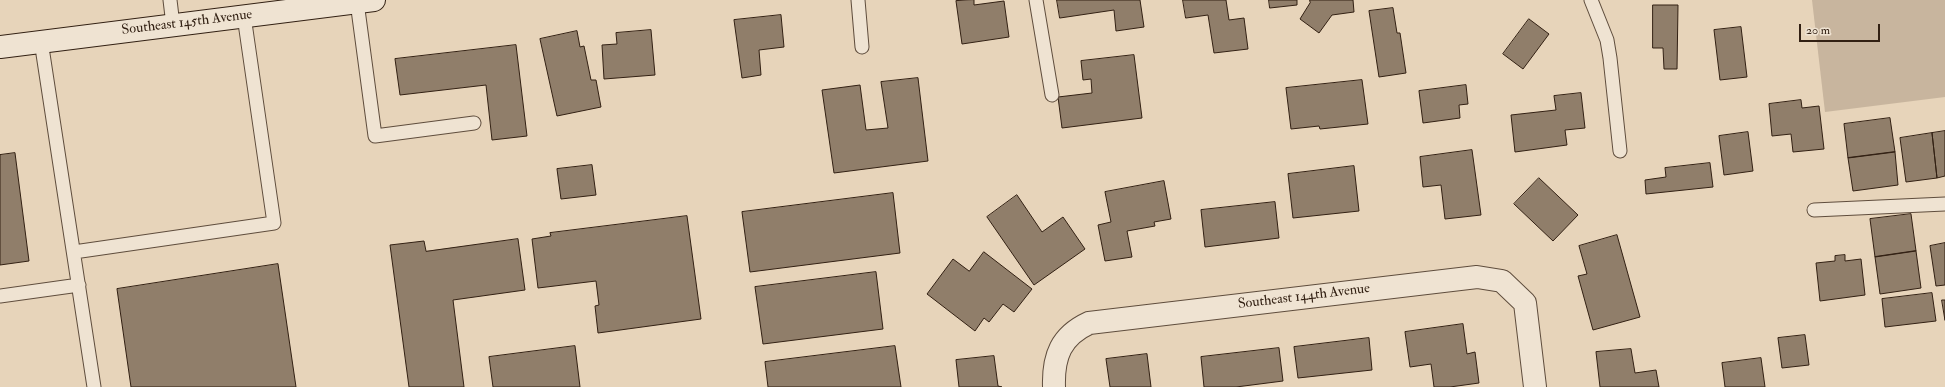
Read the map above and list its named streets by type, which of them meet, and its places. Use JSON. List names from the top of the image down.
{
  "streets": {
    "street": ["Southeast 145th Avenue", "Southeast 144th Avenue"]
  },
  "scale_bar": "20 m"
}
